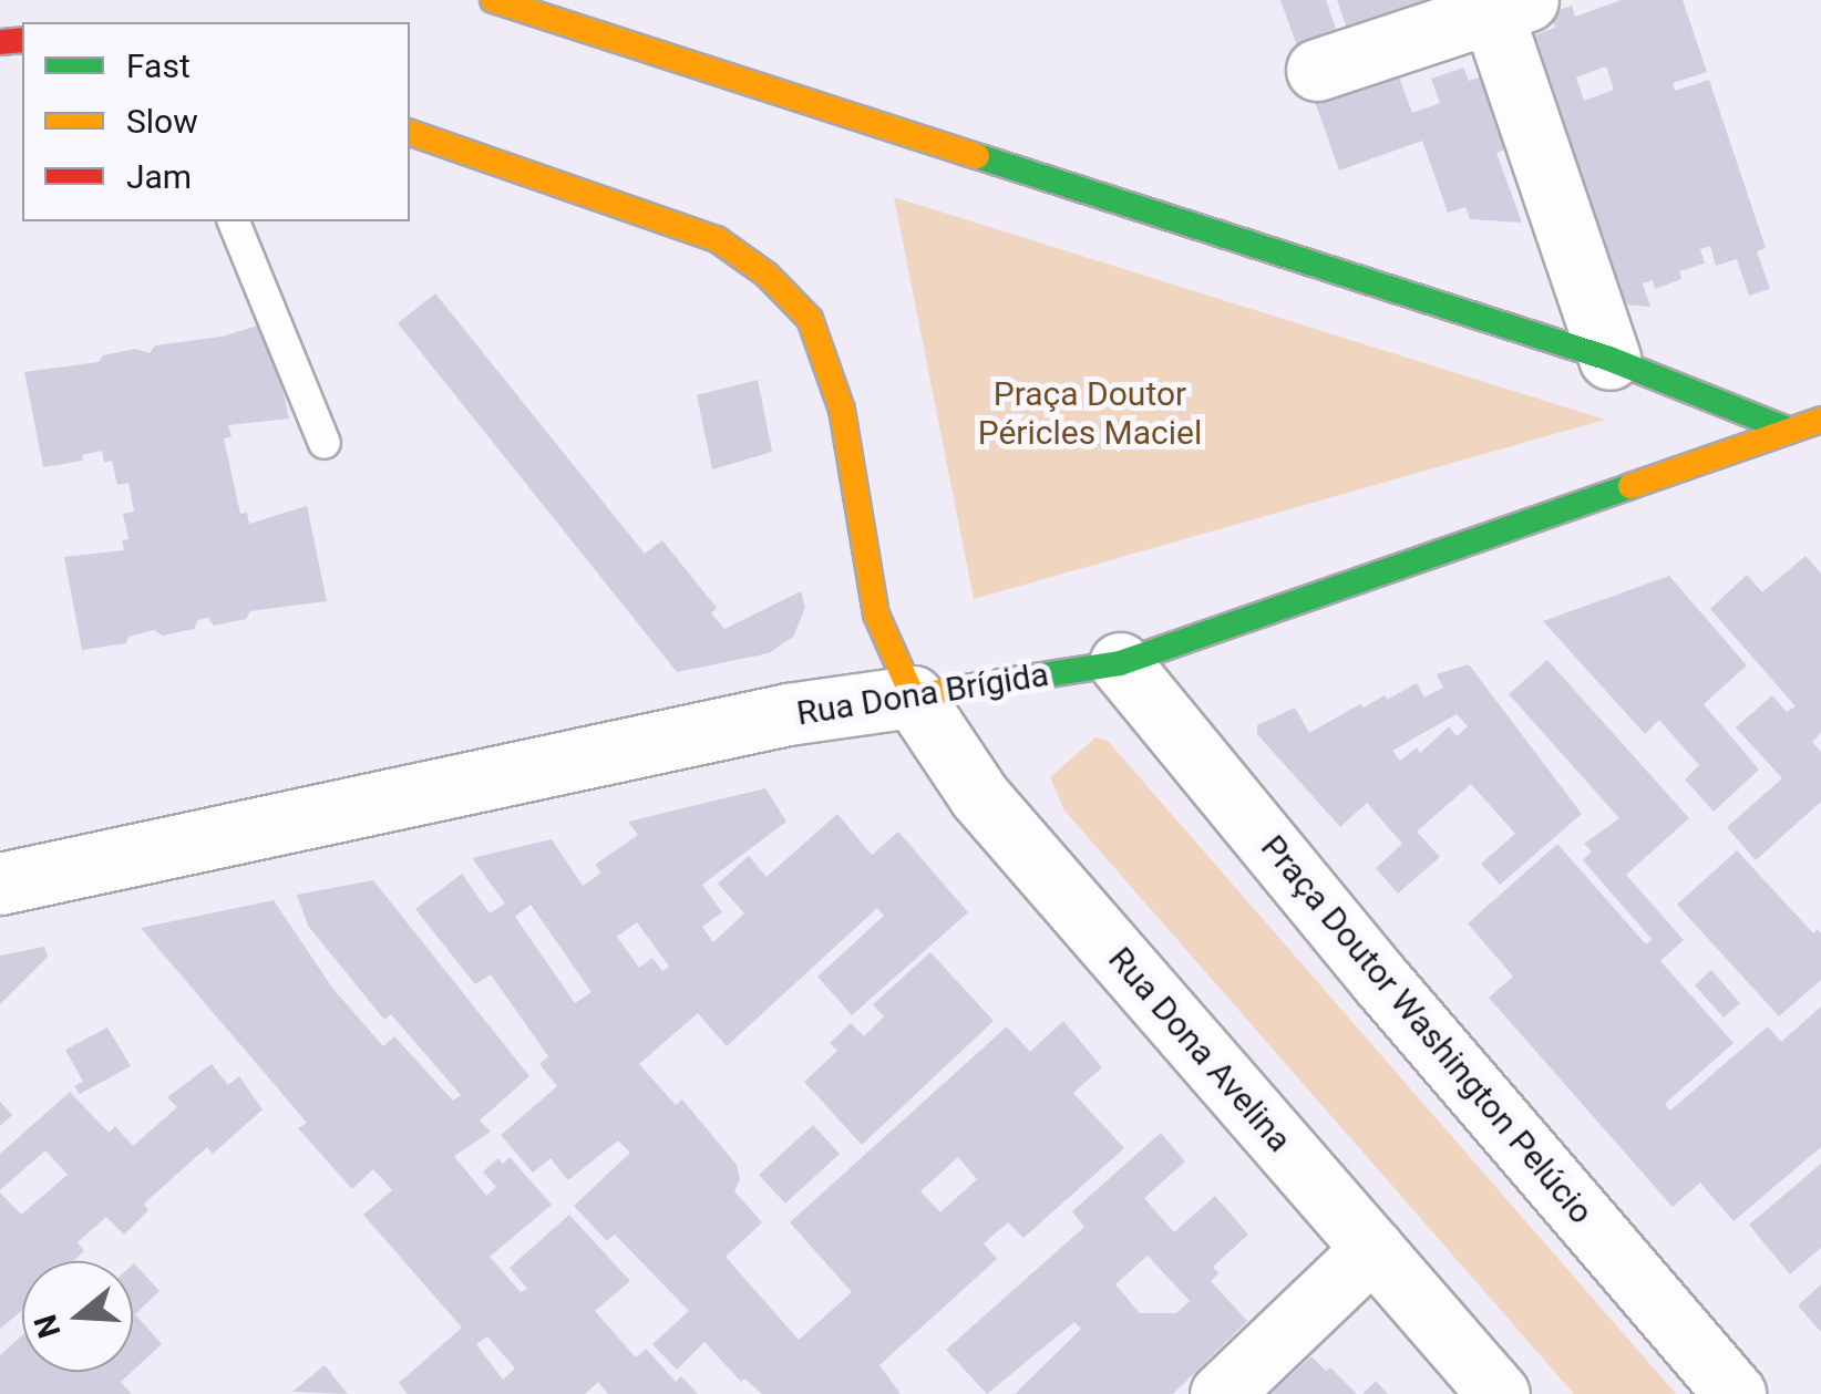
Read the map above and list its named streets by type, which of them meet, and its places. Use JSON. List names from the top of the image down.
{
  "streets": {
    "street": ["Rua Dona Brígida", "Praça Doutor Washington Pelúcio", "Rua Dona Avelina"]
  },
  "crossings": [
    ["Rua Dona Brígida", "Praça Doutor Washington Pelúcio"],
    ["Rua Dona Brígida", "Rua Dona Avelina"]
  ],
  "parks": ["Praça Doutor Péricles Maciel"],
  "legend": ["Fast", "Slow", "Jam"],
  "north": "left"
}
